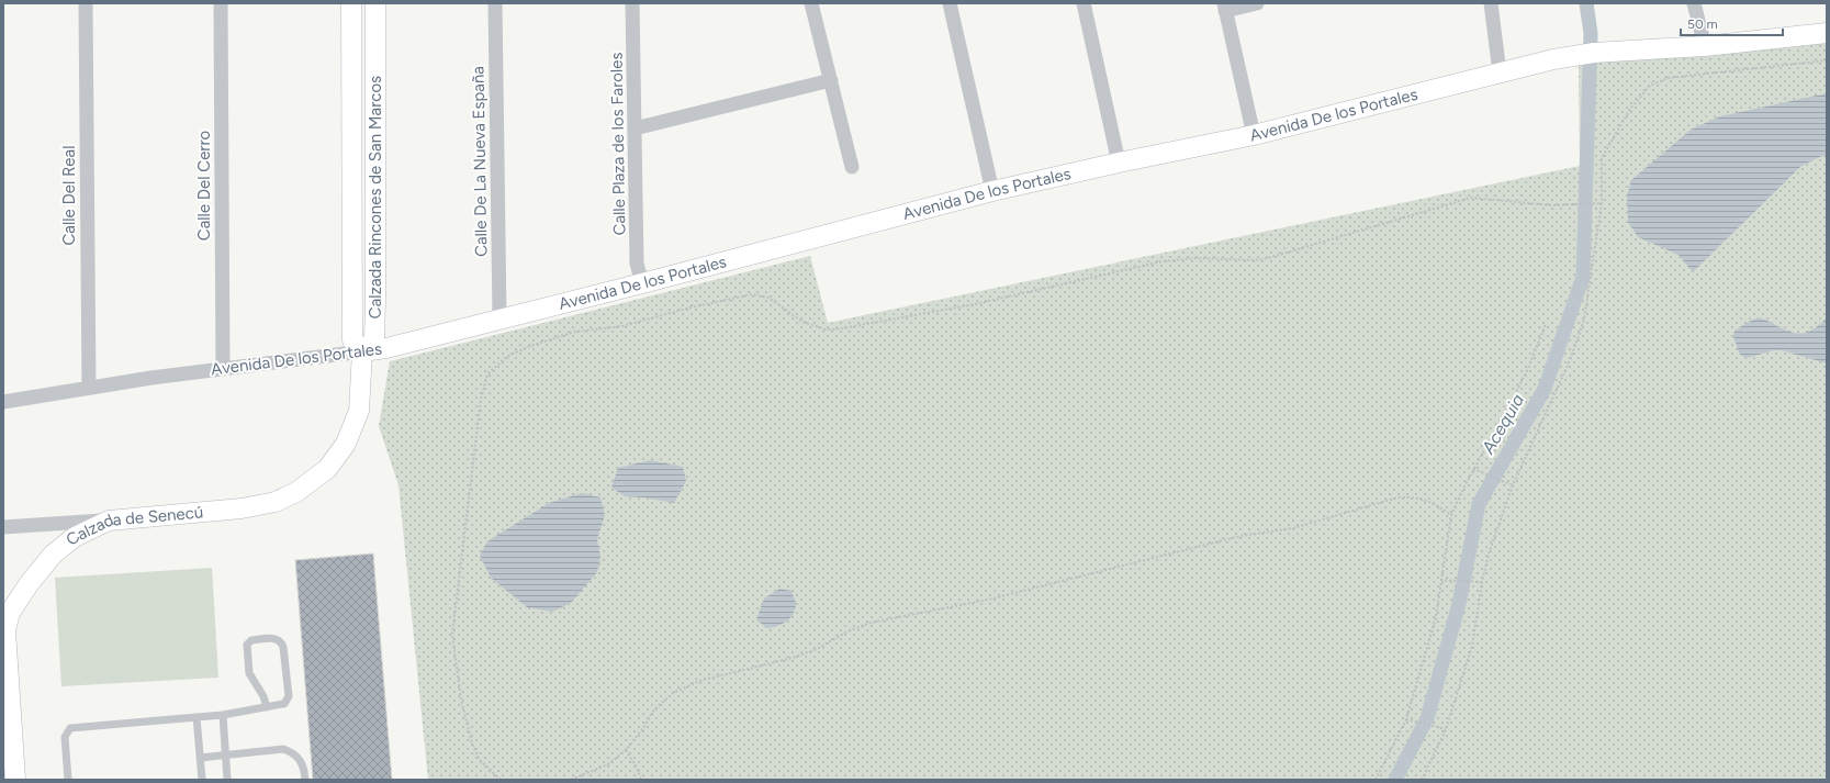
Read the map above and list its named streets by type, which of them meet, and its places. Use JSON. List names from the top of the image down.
{
  "streets": {
    "street": [
      "Avenida De los Portales",
      "Calle Plaza de los Faroles",
      "Calle De La Nueva España",
      "Calle Del Cerro",
      "Calle Del Real",
      "Calzada Rincones de San Marcos",
      "Calzada de Senecú"
    ]
  },
  "crossings": [
    ["Avenida De los Portales", "Calle Plaza de los Faroles"],
    ["Avenida De los Portales", "Calle De La Nueva España"],
    ["Avenida De los Portales", "Calle Del Cerro"],
    ["Avenida De los Portales", "Calle Del Real"],
    ["Avenida De los Portales", "Calzada Rincones de San Marcos"],
    ["Avenida De los Portales", "Calzada de Senecú"],
    ["Calzada Rincones de San Marcos", "Calzada de Senecú"]
  ],
  "water": ["Acequia"],
  "scale_bar": "50 m"
}
